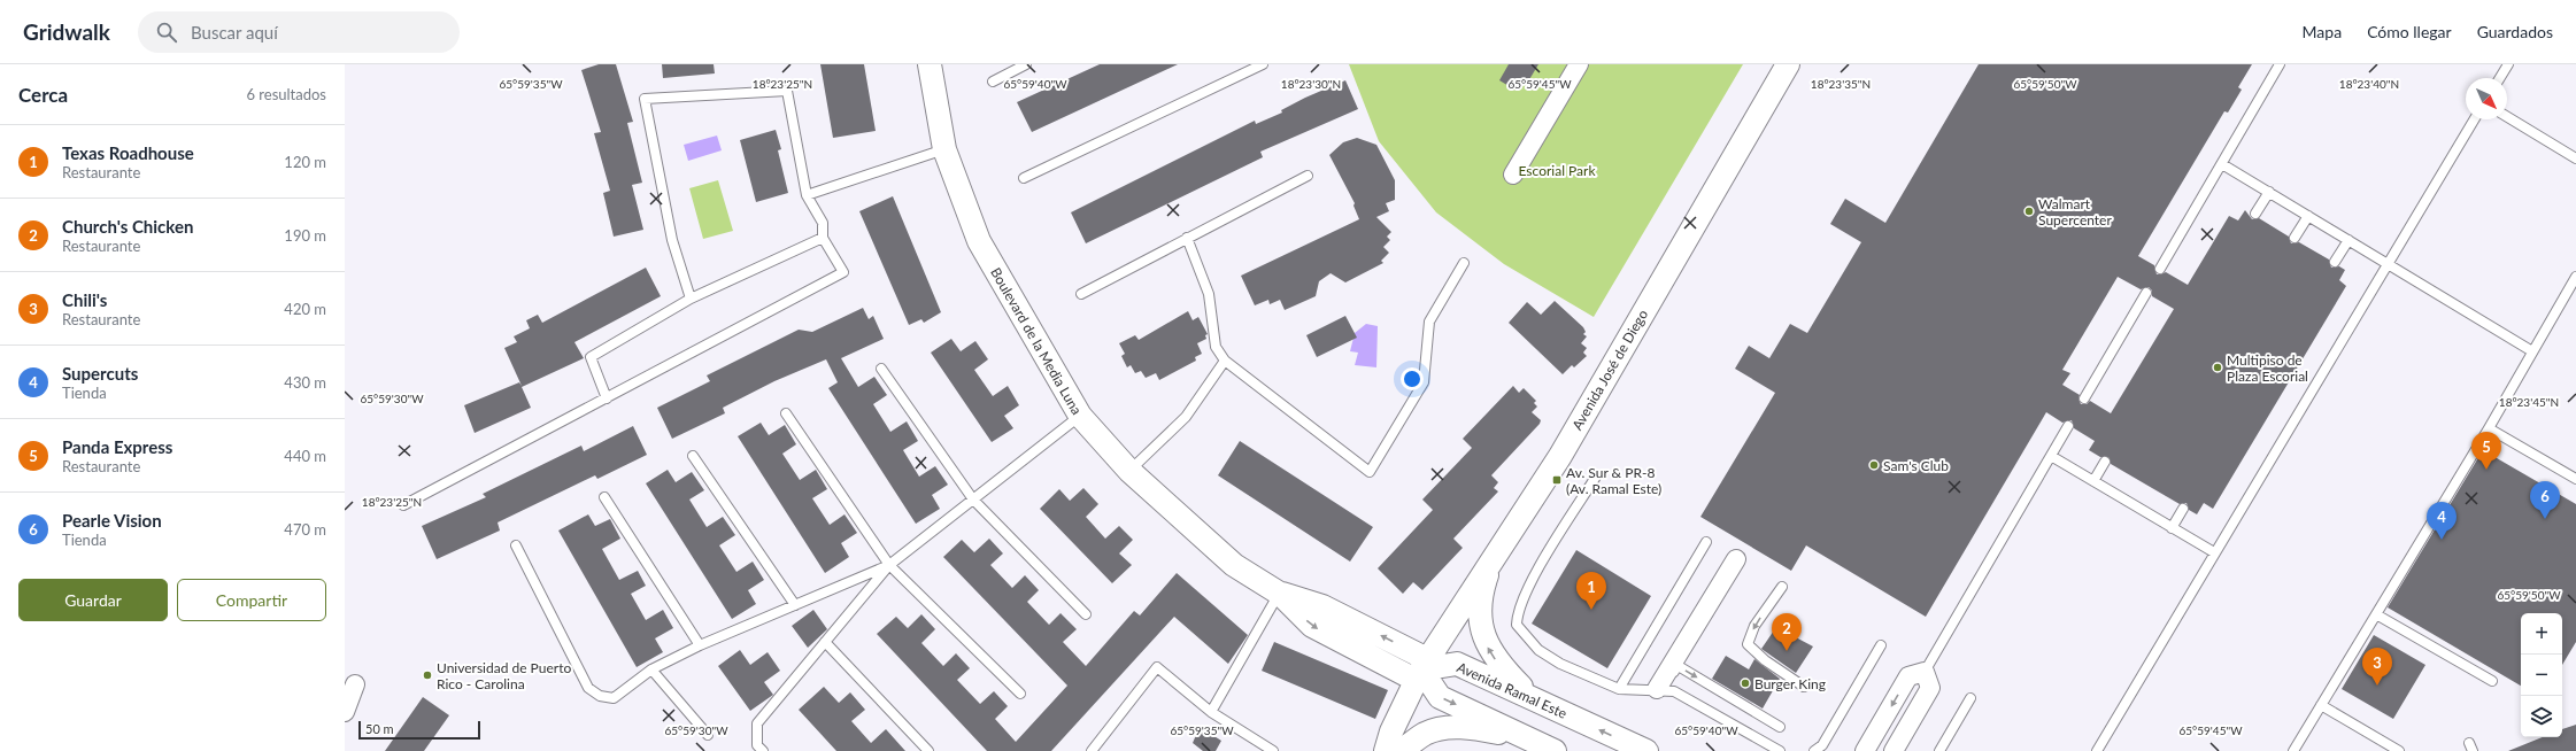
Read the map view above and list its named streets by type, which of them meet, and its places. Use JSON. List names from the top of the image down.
{
  "streets": {
    "street": ["Boulevard de la Media Luna", "Avenida José de Diego", "Avenida Ramal Este"]
  },
  "crossings": [
    ["Boulevard de la Media Luna", "Avenida José de Diego"],
    ["Boulevard de la Media Luna", "Avenida Ramal Este"],
    ["Avenida José de Diego", "Avenida Ramal Este"]
  ],
  "parks": ["Escorial Park"],
  "places": {
    "other": [
      "Walmart Supercenter",
      "Multipiso de Plaza Escorial",
      "Sam's Club",
      "Universidad de Puerto Rico - Carolina",
      "Burger King"
    ],
    "transit": ["Av. Sur & PR-8 (Av. Ramal Este)"]
  },
  "scale_bar": "50 m",
  "north": "bottom right",
  "page": {
    "header": "Gridwalk",
    "search": "Buscar aquí",
    "nav": ["Mapa", "Cómo llegar", "Guardados"],
    "heading": ["Cerca", "6 resultados"],
    "list": [
      {
        "mark": "1",
        "name": "Texas Roadhouse",
        "note": "Restaurante",
        "value": "120 m"
      },
      {
        "mark": "2",
        "name": "Church's Chicken",
        "note": "Restaurante",
        "value": "190 m"
      },
      {
        "mark": "3",
        "name": "Chili's",
        "note": "Restaurante",
        "value": "420 m"
      },
      {
        "mark": "4",
        "name": "Supercuts",
        "note": "Tienda",
        "value": "430 m"
      },
      {
        "mark": "5",
        "name": "Panda Express",
        "note": "Restaurante",
        "value": "440 m"
      },
      {
        "mark": "6",
        "name": "Pearle Vision",
        "note": "Tienda",
        "value": "470 m"
      }
    ],
    "pins": [
      "5",
      "6",
      "4",
      "1",
      "2",
      "3"
    ],
    "buttons": ["Guardar", "Compartir"],
    "map_buttons": ["+", "−"],
    "scale": "50 m"
  },
  "coordinates": [
    "65°59'35\"W",
    "18°23'25\"N",
    "65°59'40\"W",
    "18°23'30\"N",
    "65°59'45\"W",
    "18°23'35\"N",
    "65°59'50\"W",
    "18°23'40\"N",
    "65°59'30\"W",
    "18°23'45\"N"
  ]
}
